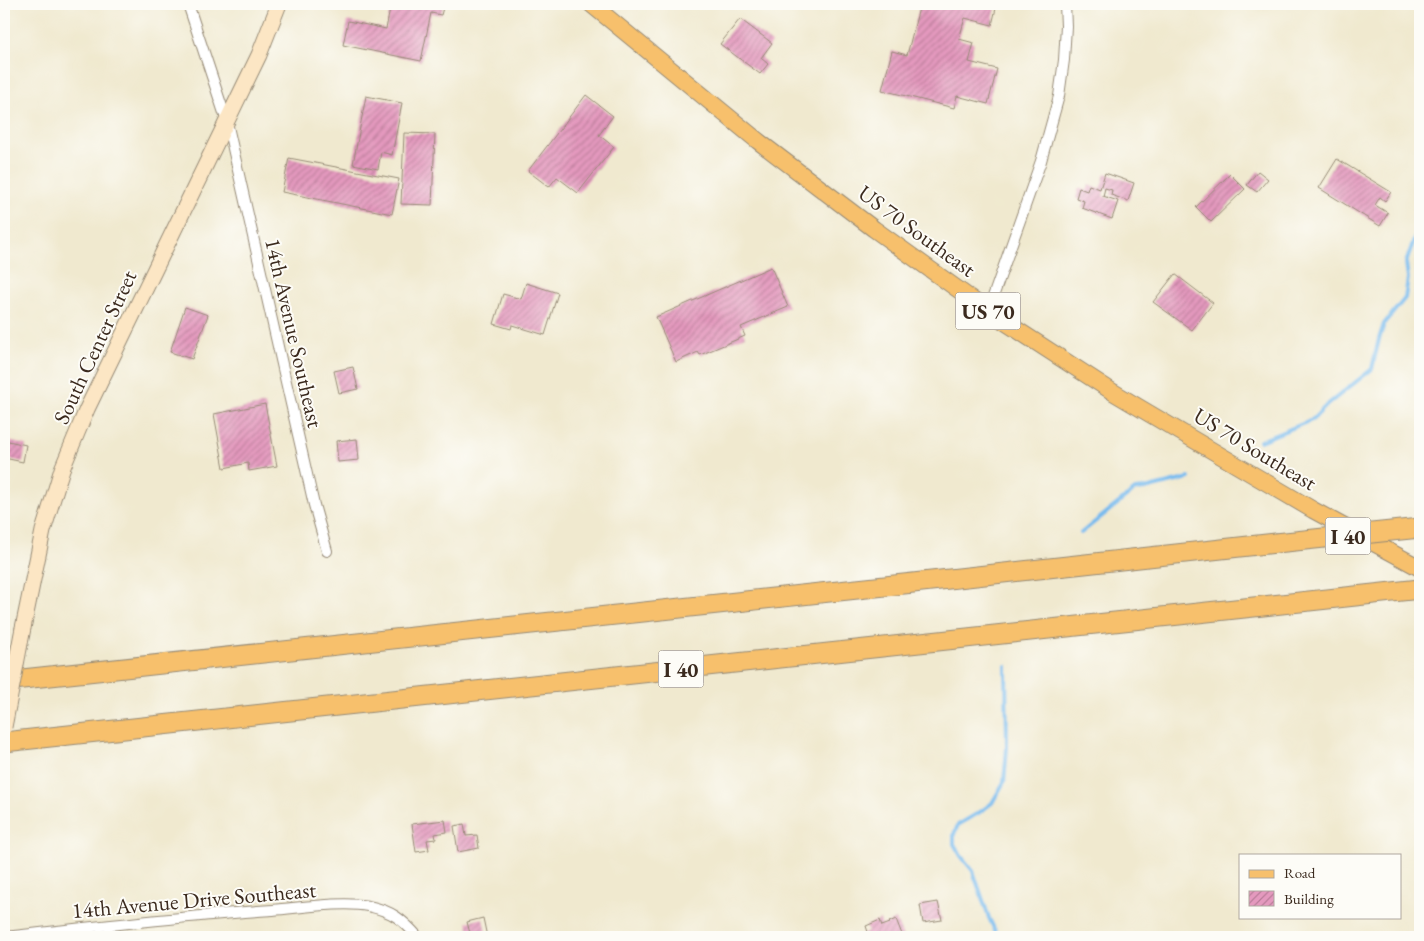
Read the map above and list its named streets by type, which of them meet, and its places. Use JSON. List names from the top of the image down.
{
  "streets": {
    "highway": ["I 40"],
    "main road": ["US 70 Southeast", "US 70"],
    "street": ["14th Avenue Southeast", "South Center Street", "14th Avenue Drive Southeast"]
  },
  "crossings": [
    ["14th Avenue Southeast", "South Center Street"]
  ],
  "legend": ["Road", "Building"]
}
